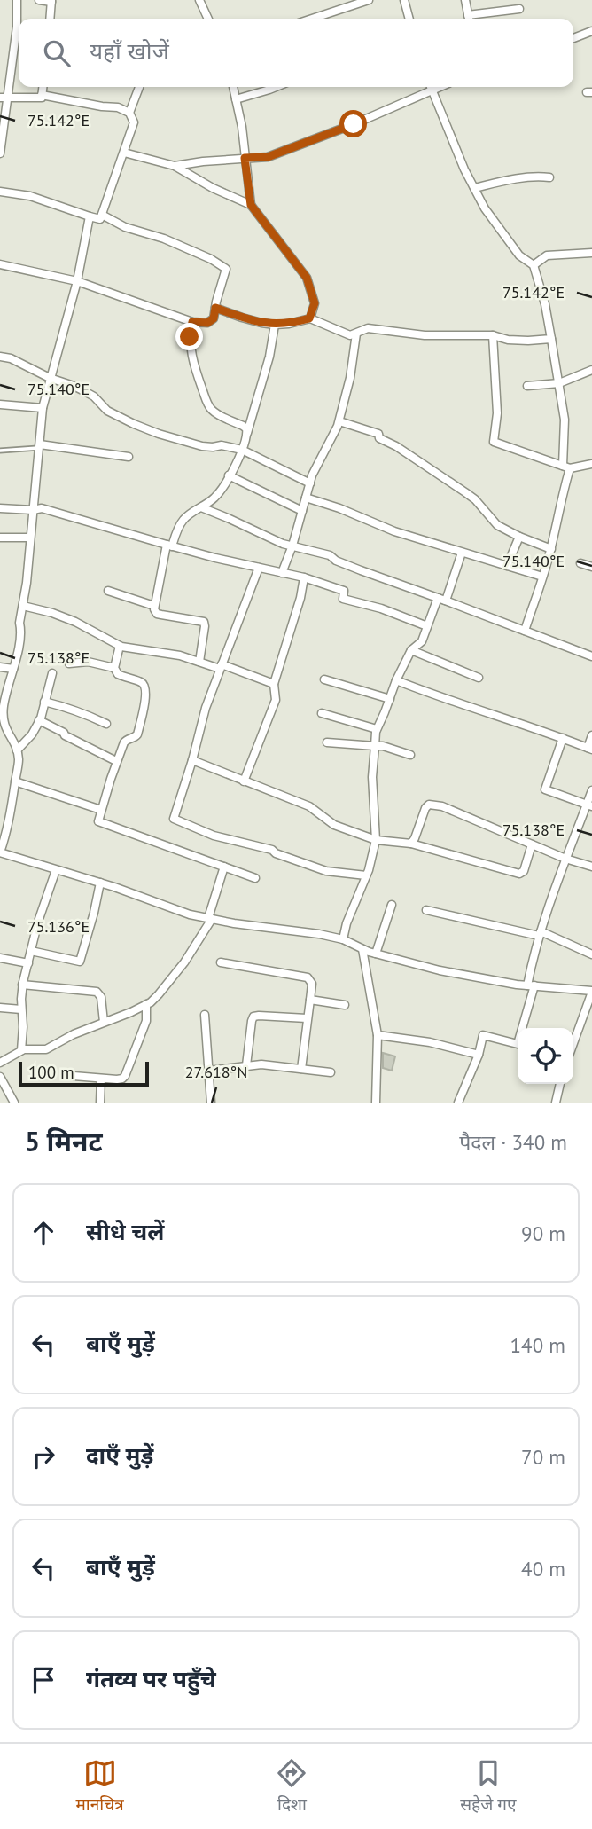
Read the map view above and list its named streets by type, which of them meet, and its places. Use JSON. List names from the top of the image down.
{
  "scale_bar": "100 m",
  "page": {
    "search": "यहाँ खोजें",
    "scale": "100 m",
    "heading": ["5 मिनट", "पैदल · 340 m"],
    "list": [
      ["सीधे चलें", "90 m"],
      ["बाएँ मुड़ें", "140 m"],
      ["दाएँ मुड़ें", "70 m"],
      ["बाएँ मुड़ें", "40 m"],
      "गंतव्य पर पहुँचे"
    ],
    "nav": ["मानचित्र", "दिशा", "सहेजे गए"]
  },
  "coordinates": [
    "75.142°E",
    "75.140°E",
    "75.138°E",
    "75.136°E",
    "27.618°N"
  ]
}
